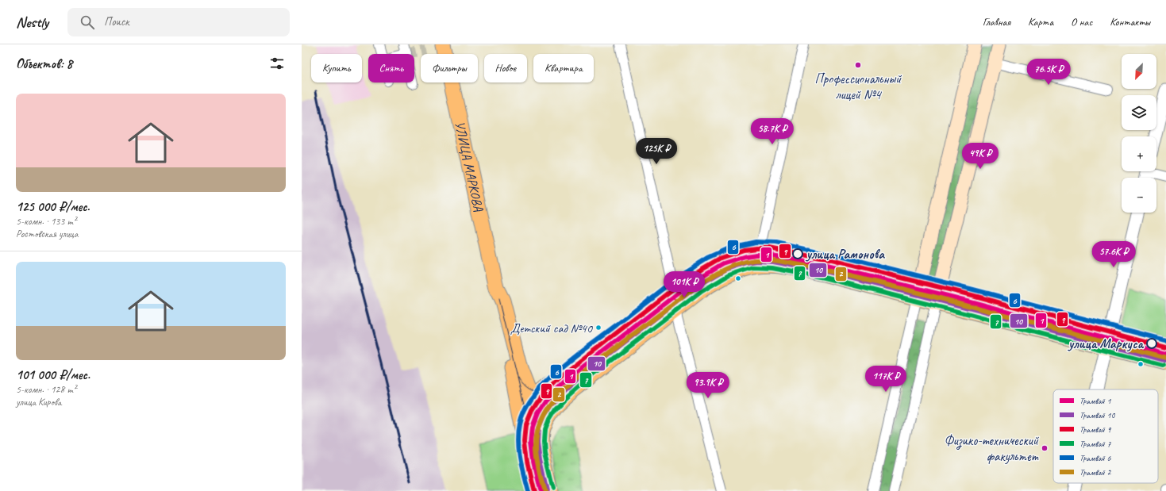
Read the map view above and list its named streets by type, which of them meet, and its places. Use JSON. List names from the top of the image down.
{
  "streets": {
    "main road": ["УЛИЦА МАРКОВА"]
  },
  "places": [
    "Профессиональный лицей №4",
    "улица Рамонова",
    "Детский сад №40",
    "улица Маркуса",
    "Физико-технический факультет"
  ],
  "lines": [
    "tram line 6",
    "tram line 9",
    "tram line 1",
    "tram line 2",
    "tram line 10",
    "tram line 7"
  ],
  "legend": [
    "Трамвай 1",
    "Трамвай 10",
    "Трамвай 9",
    "Трамвай 7",
    "Трамвай 6",
    "Трамвай 2"
  ],
  "north": "bottom left",
  "page": {
    "header": "Nestly",
    "search": "Поиск",
    "nav": [
      "Главная",
      "Карта",
      "О нас",
      "Контакты"
    ],
    "heading": "Объектов: 8",
    "map_buttons": ["+", "−"],
    "chip": [
      "Купить",
      "Снять",
      "Фильтры",
      "Новое",
      "Квартира"
    ],
    "price": [
      "76.5K ₽",
      "58.7K ₽",
      "125K ₽",
      "49K ₽",
      "57.6K ₽",
      "101K ₽",
      "117K ₽",
      "93.9K ₽"
    ],
    "list": [
      {
        "name": "125 000 ₽/мес.",
        "note": "5-комн. · 133 m² · Ростовская улица"
      },
      {
        "name": "101 000 ₽/мес.",
        "note": "5-комн. · 128 m² · улица Кирова"
      }
    ]
  }
}
